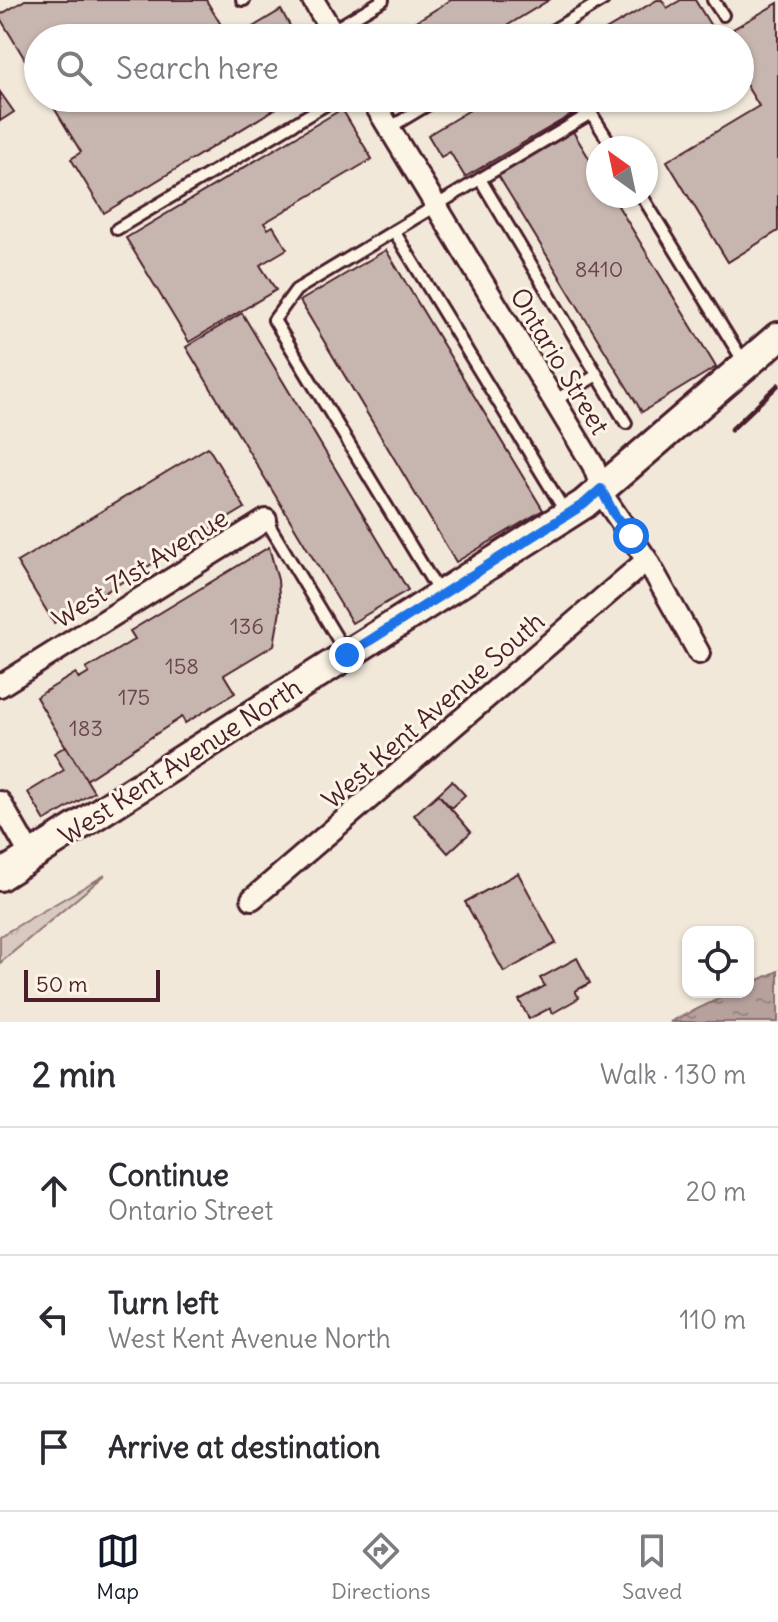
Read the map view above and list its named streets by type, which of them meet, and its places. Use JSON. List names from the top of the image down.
{
  "streets": {
    "street": [
      "Ontario Street",
      "West 71st Avenue",
      "West Kent Avenue South",
      "West Kent Avenue North"
    ]
  },
  "crossings": [
    ["Ontario Street", "West Kent Avenue South"],
    ["Ontario Street", "West Kent Avenue North"]
  ],
  "house_numbers": [
    "8410",
    "136",
    "158",
    "175",
    "183"
  ],
  "scale_bar": "50 m",
  "north": "top left",
  "page": {
    "search": "Search here",
    "scale": "50 m",
    "heading": ["2 min", "Walk · 130 m"],
    "list": [
      ["Continue", "Ontario Street", "20 m"],
      ["Turn left", "West Kent Avenue North", "110 m"],
      "Arrive at destination"
    ],
    "nav": ["Map", "Directions", "Saved"]
  }
}
